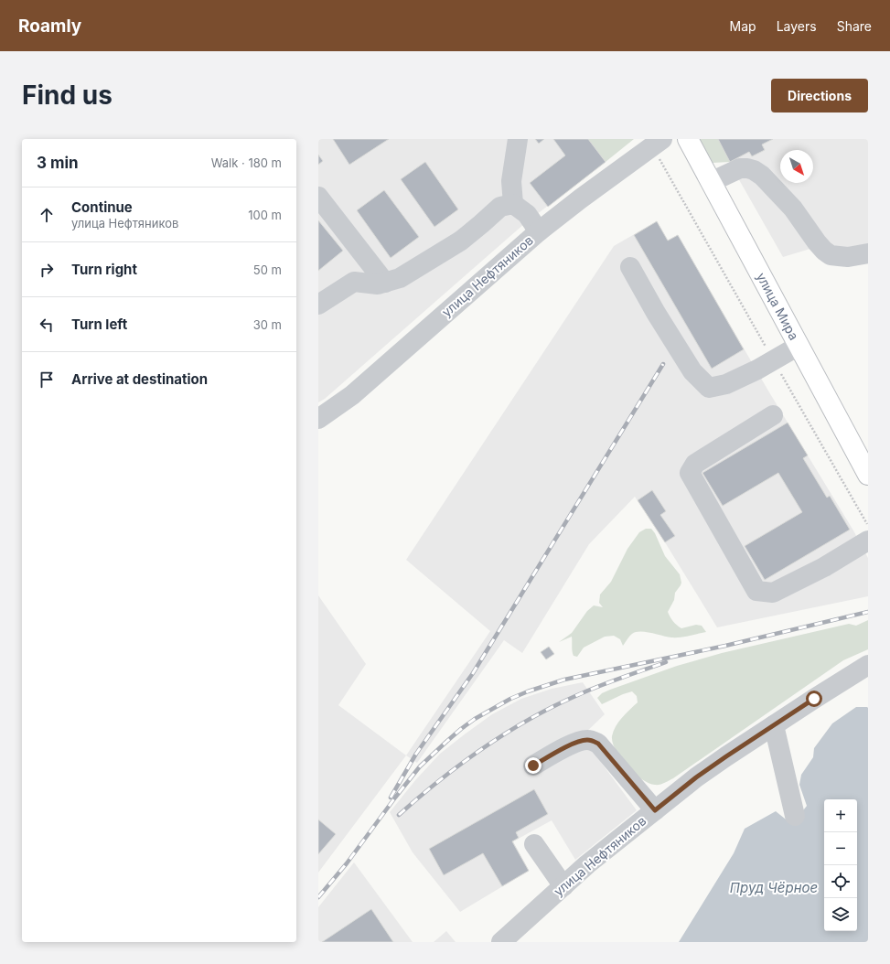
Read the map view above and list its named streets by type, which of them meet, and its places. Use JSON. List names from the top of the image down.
{
  "streets": {
    "highway": ["улица Мира"],
    "street": ["улица Нефтяников"]
  },
  "water": ["Пруд Чёрное"],
  "north": "bottom right",
  "page": {
    "header": "Roamly",
    "nav": ["Map", "Layers", "Share"],
    "buttons": "Directions",
    "title": "Find us",
    "heading": ["3 min", "Walk · 180 m"],
    "list": [
      ["Continue", "улица Нефтяников", "100 m"],
      ["Turn right", "50 m"],
      ["Turn left", "30 m"],
      "Arrive at destination"
    ],
    "map_buttons": ["+", "−"]
  }
}
